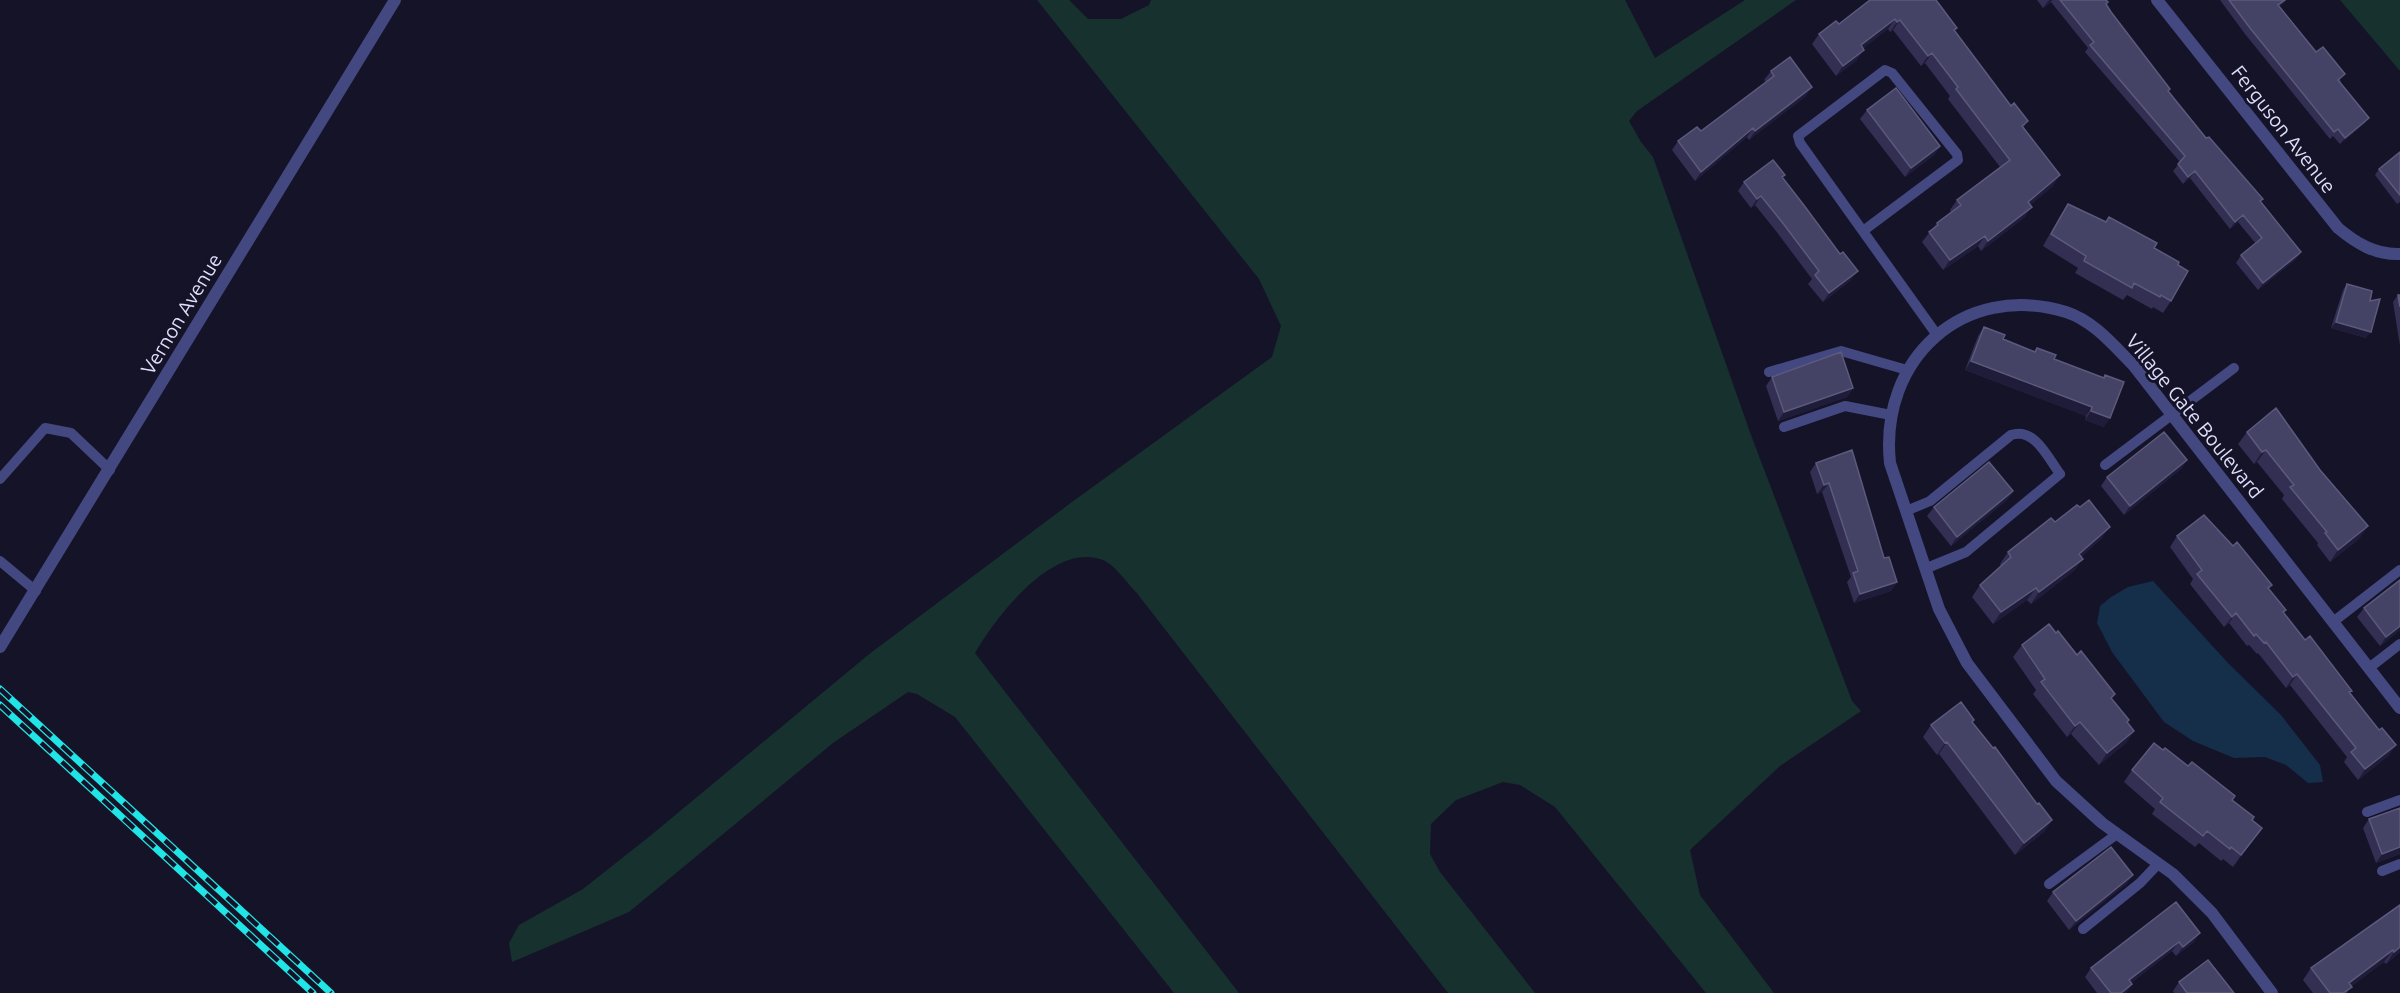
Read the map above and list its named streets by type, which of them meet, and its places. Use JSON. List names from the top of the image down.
{
  "streets": {
    "street": ["Ferguson Avenue", "Vernon Avenue", "Village Gate Boulevard"]
  }
}
